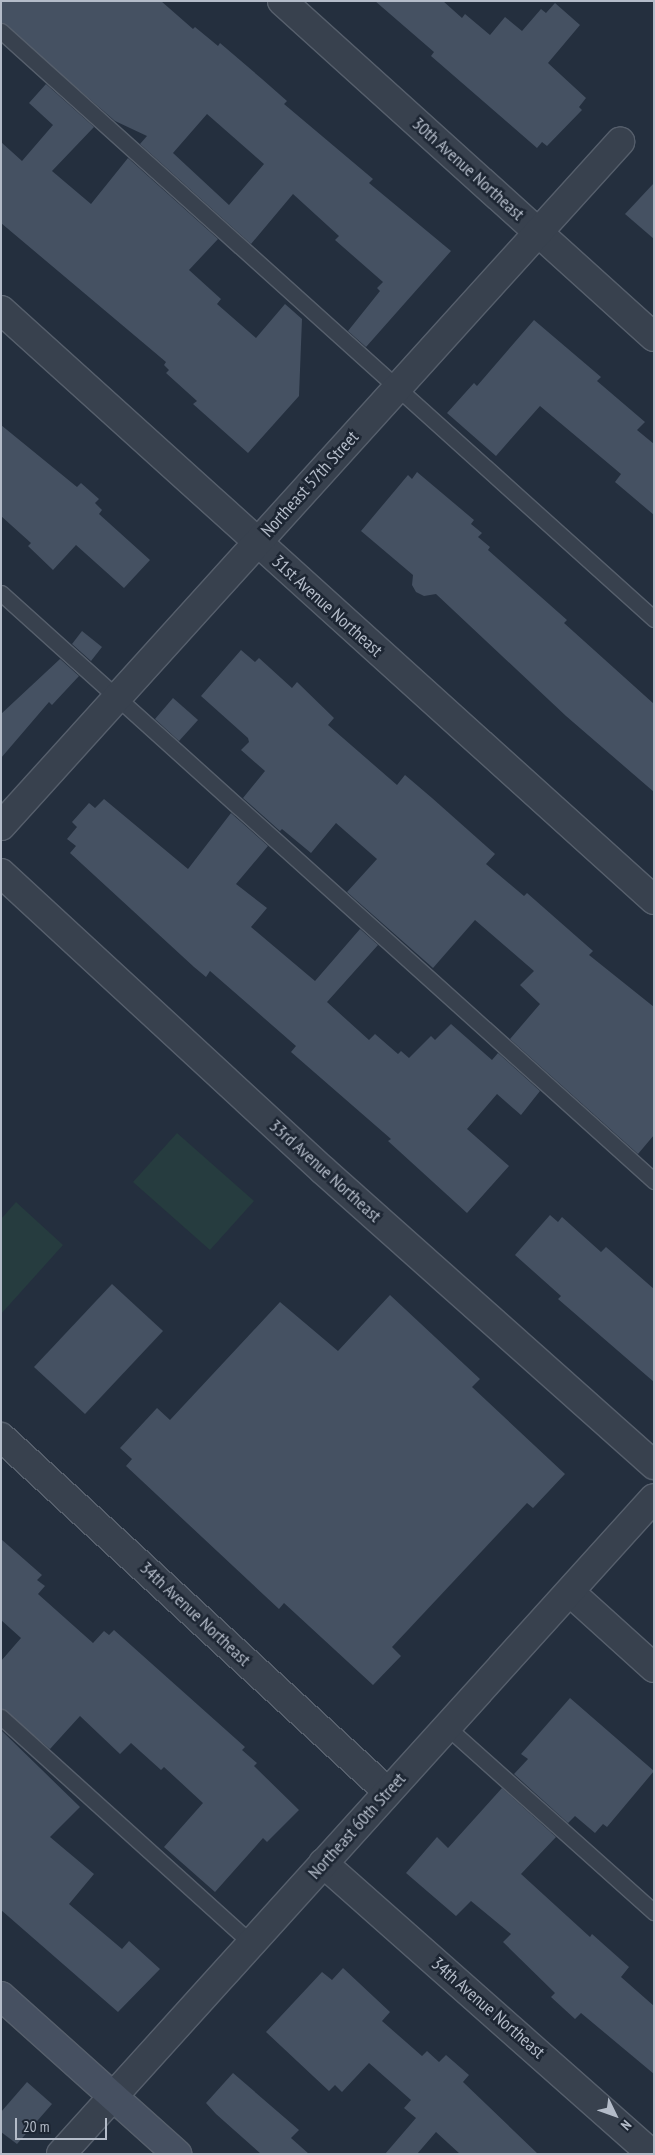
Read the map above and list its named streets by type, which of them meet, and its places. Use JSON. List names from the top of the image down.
{
  "streets": {
    "street": [
      "30th Avenue Northeast",
      "Northeast 57th Street",
      "31st Avenue Northeast",
      "33rd Avenue Northeast",
      "34th Avenue Northeast",
      "Northeast 60th Street"
    ]
  },
  "crossings": [
    ["30th Avenue Northeast", "Northeast 57th Street"],
    ["Northeast 57th Street", "31st Avenue Northeast"],
    ["34th Avenue Northeast", "Northeast 60th Street"]
  ],
  "scale_bar": "20 m",
  "north": "bottom right"
}
